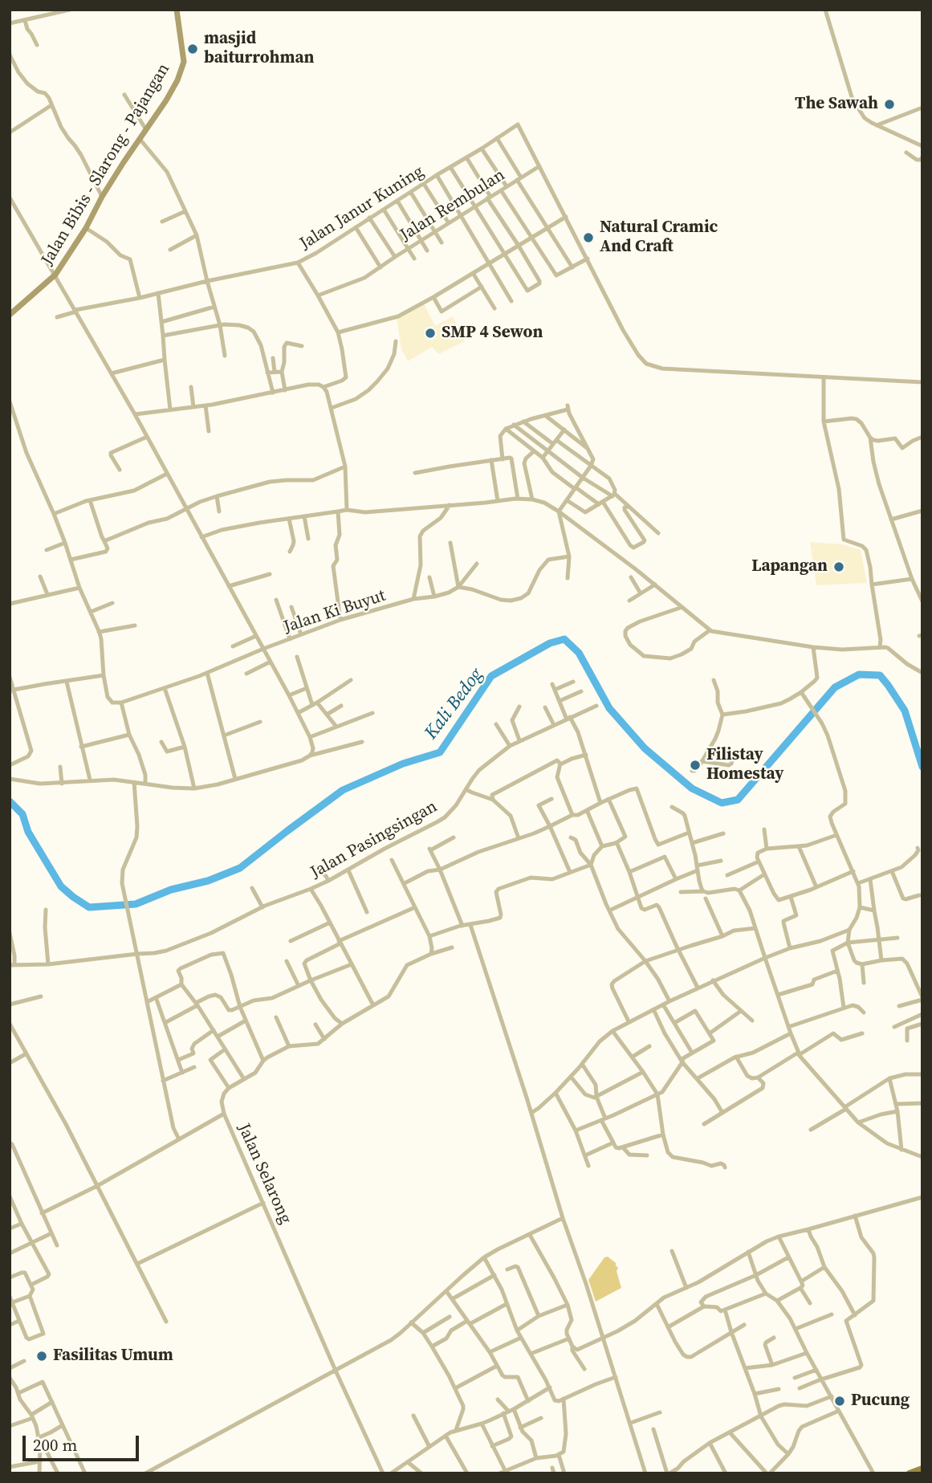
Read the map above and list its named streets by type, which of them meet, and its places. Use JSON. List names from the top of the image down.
{
  "streets": {
    "main road": ["Jalan Bibis - Slarong - Pajangan"],
    "street": [
      "Jalan Rembulan",
      "Jalan Janur Kuning",
      "Jalan Ki Buyut",
      "Jalan Pasingsingan",
      "Jalan Selarong"
    ]
  },
  "crossings": [
    ["Jalan Rembulan", "Jalan Janur Kuning"]
  ],
  "water": ["Kali Bedog"],
  "places": [
    "masjid baiturrohman",
    "The Sawah",
    "Natural Cramic And Craft",
    "SMP 4 Sewon",
    "Lapangan",
    "Filistay Homestay",
    "Fasilitas Umum",
    "Pucung"
  ],
  "scale_bar": "200 m"
}
